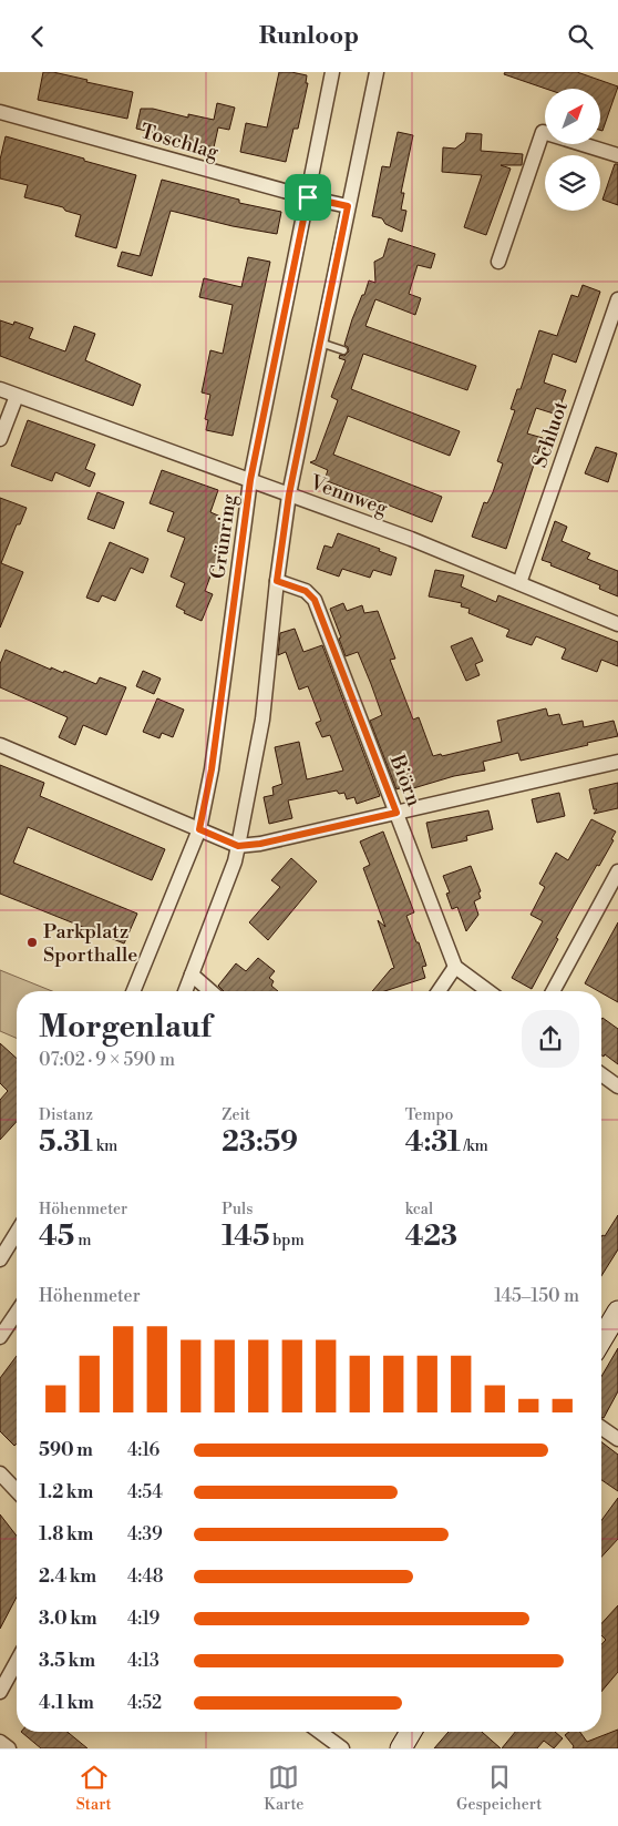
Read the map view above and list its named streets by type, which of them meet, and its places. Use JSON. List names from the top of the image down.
{
  "streets": {
    "street": [
      "Toschlag",
      "Schluot",
      "Vennweg",
      "Grünring",
      "Biörn"
    ]
  },
  "crossings": [
    ["Toschlag", "Grünring"],
    ["Schluot", "Vennweg"],
    ["Vennweg", "Grünring"]
  ],
  "places": ["Parkplatz Sporthalle"],
  "north": "top right",
  "page": {
    "header": "Runloop",
    "heading": ["Morgenlauf", "07:02 · 9 × 590 m"],
    "stats": [
      ["Distanz", "5.31 km"],
      ["Zeit", "23:59"],
      ["Tempo", "4:31 /km"],
      ["Höhenmeter", "45 m"],
      ["Puls", "145 bpm"],
      ["kcal", "423"]
    ],
    "chart": ["Höhenmeter", "145–150 m"],
    "list": [
      {
        "name": "590 m",
        "note": "4:16"
      },
      {
        "name": "1.2 km",
        "note": "4:54"
      },
      {
        "name": "1.8 km",
        "note": "4:39"
      },
      {
        "name": "2.4 km",
        "note": "4:48"
      },
      {
        "name": "3.0 km",
        "note": "4:19"
      },
      {
        "name": "3.5 km",
        "note": "4:13"
      },
      {
        "name": "4.1 km",
        "note": "4:52"
      }
    ],
    "tabs": ["Start", "Karte", "Gespeichert"]
  }
}
